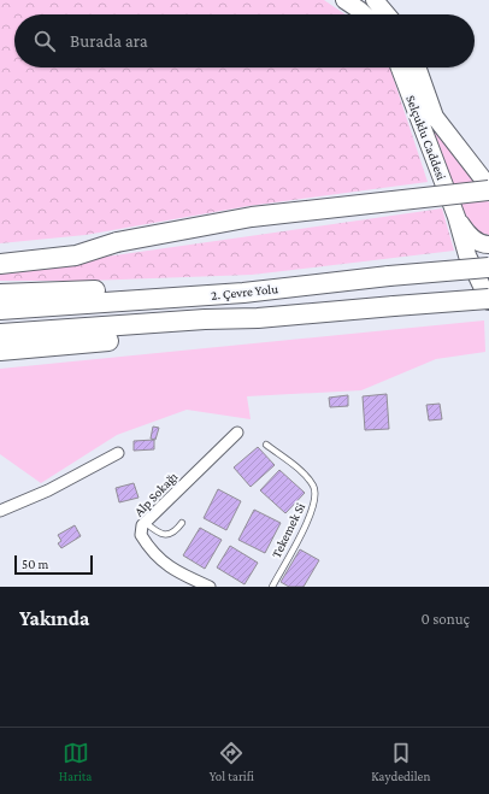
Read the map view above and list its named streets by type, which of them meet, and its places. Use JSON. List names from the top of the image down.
{
  "streets": {
    "highway": ["2. Çevre Yolu"],
    "main road": ["Selçuklu Caddesi"],
    "street": ["Alp Sokağı"],
    "lane": ["Tekemek Si"]
  },
  "scale_bar": "50 m",
  "page": {
    "search": "Burada ara",
    "scale": "50 m",
    "heading": ["Yakında", "0 sonuç"],
    "nav": ["Harita", "Yol tarifi", "Kaydedilen"]
  }
}
